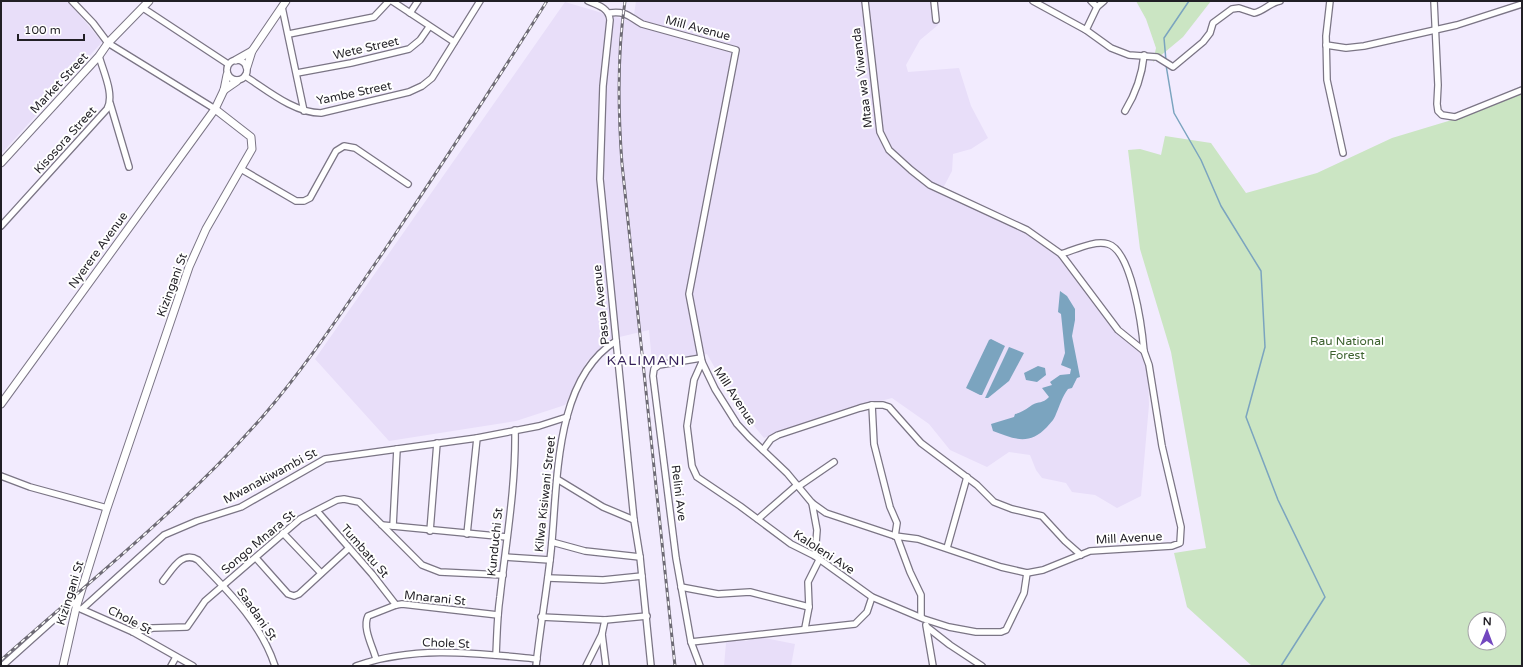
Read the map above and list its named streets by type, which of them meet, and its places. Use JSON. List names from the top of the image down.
{
  "streets": {
    "street": [
      "Mill Avenue",
      "Wete Street",
      "Mtaa wa Viwanda",
      "Market Street",
      "Yambe Street",
      "Kisosora Street",
      "Nyerere Avenue",
      "Kizingani St",
      "Pasua Avenue",
      "Mwanakiwambi St",
      "Relini Ave",
      "Kilwa Kisiwani Street",
      "Songo Mnara St",
      "Kunduchi St",
      "Tumbatu St",
      "Kaloleni Ave",
      "Mnarani St",
      "Saadani St",
      "Chole St"
    ]
  },
  "crossings": [
    ["Mill Avenue", "Mtaa wa Viwanda"],
    ["Mill Avenue", "Pasua Avenue"],
    ["Mill Avenue", "Relini Ave"],
    ["Mill Avenue", "Kaloleni Ave"],
    ["Market Street", "Kisosora Street"],
    ["Market Street", "Kizingani St"],
    ["Yambe Street", "Nyerere Avenue"],
    ["Nyerere Avenue", "Kizingani St"],
    ["Kizingani St", "Mwanakiwambi St"],
    ["Kizingani St", "Chole St"],
    ["Pasua Avenue", "Kilwa Kisiwani Street"],
    ["Mwanakiwambi St", "Kilwa Kisiwani Street"],
    ["Mwanakiwambi St", "Kunduchi St"],
    ["Mwanakiwambi St", "Chole St"],
    ["Relini Ave", "Kaloleni Ave"],
    ["Kilwa Kisiwani Street", "Chole St"],
    ["Songo Mnara St", "Kunduchi St"],
    ["Songo Mnara St", "Tumbatu St"],
    ["Songo Mnara St", "Saadani St"],
    ["Songo Mnara St", "Chole St"],
    ["Kunduchi St", "Mnarani St"],
    ["Kunduchi St", "Chole St"],
    ["Tumbatu St", "Mnarani St"],
    ["Mnarani St", "Chole St"]
  ],
  "districts": ["KALIMANI"],
  "parks": ["Rau National Forest"],
  "scale_bar": "100 m",
  "north": "top"
}
